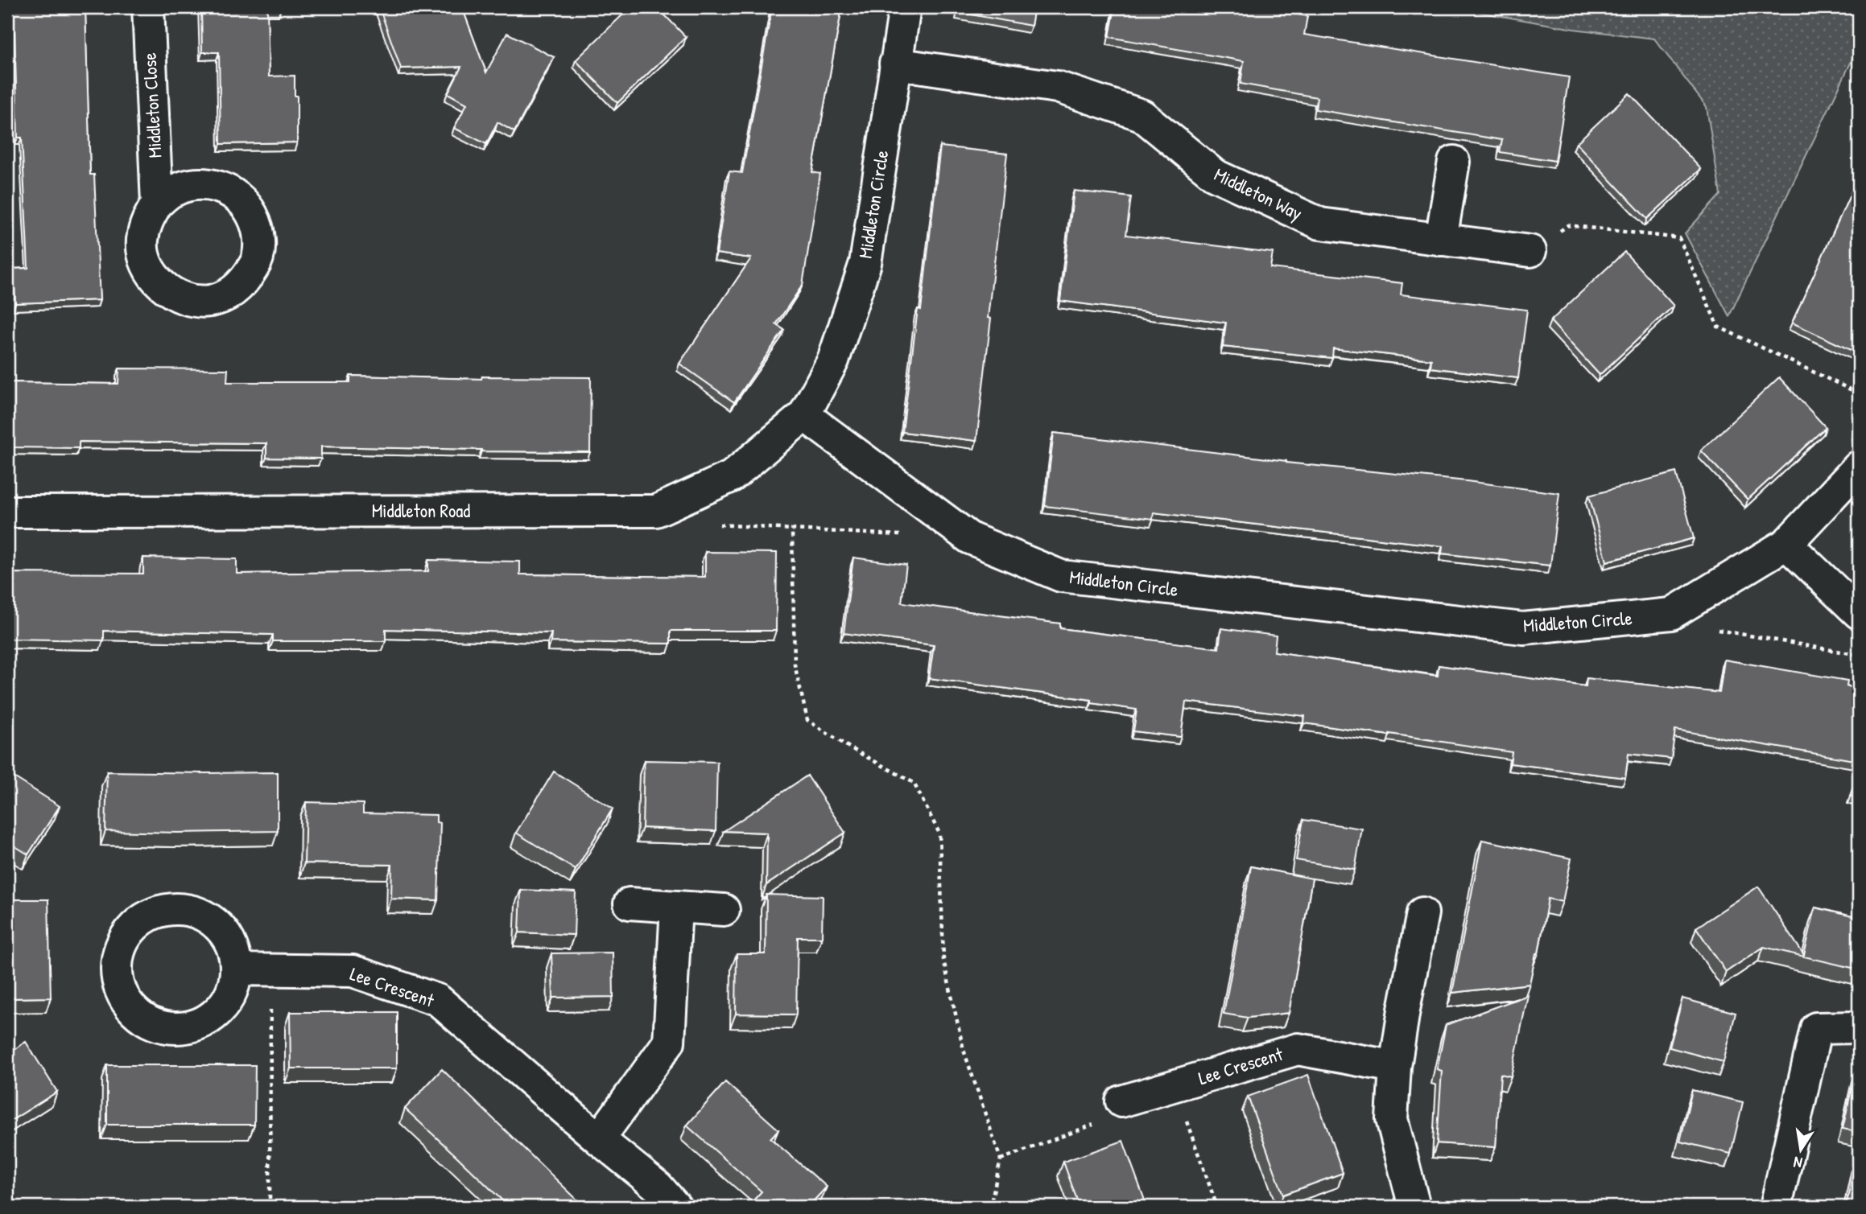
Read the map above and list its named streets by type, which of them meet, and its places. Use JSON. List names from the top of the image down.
{
  "streets": {
    "street": [
      "Middleton Close",
      "Middleton Way",
      "Middleton Circle",
      "Middleton Road",
      "Lee Crescent"
    ]
  },
  "crossings": [
    ["Middleton Way", "Middleton Circle"],
    ["Middleton Circle", "Middleton Road"]
  ],
  "north": "bottom"
}
